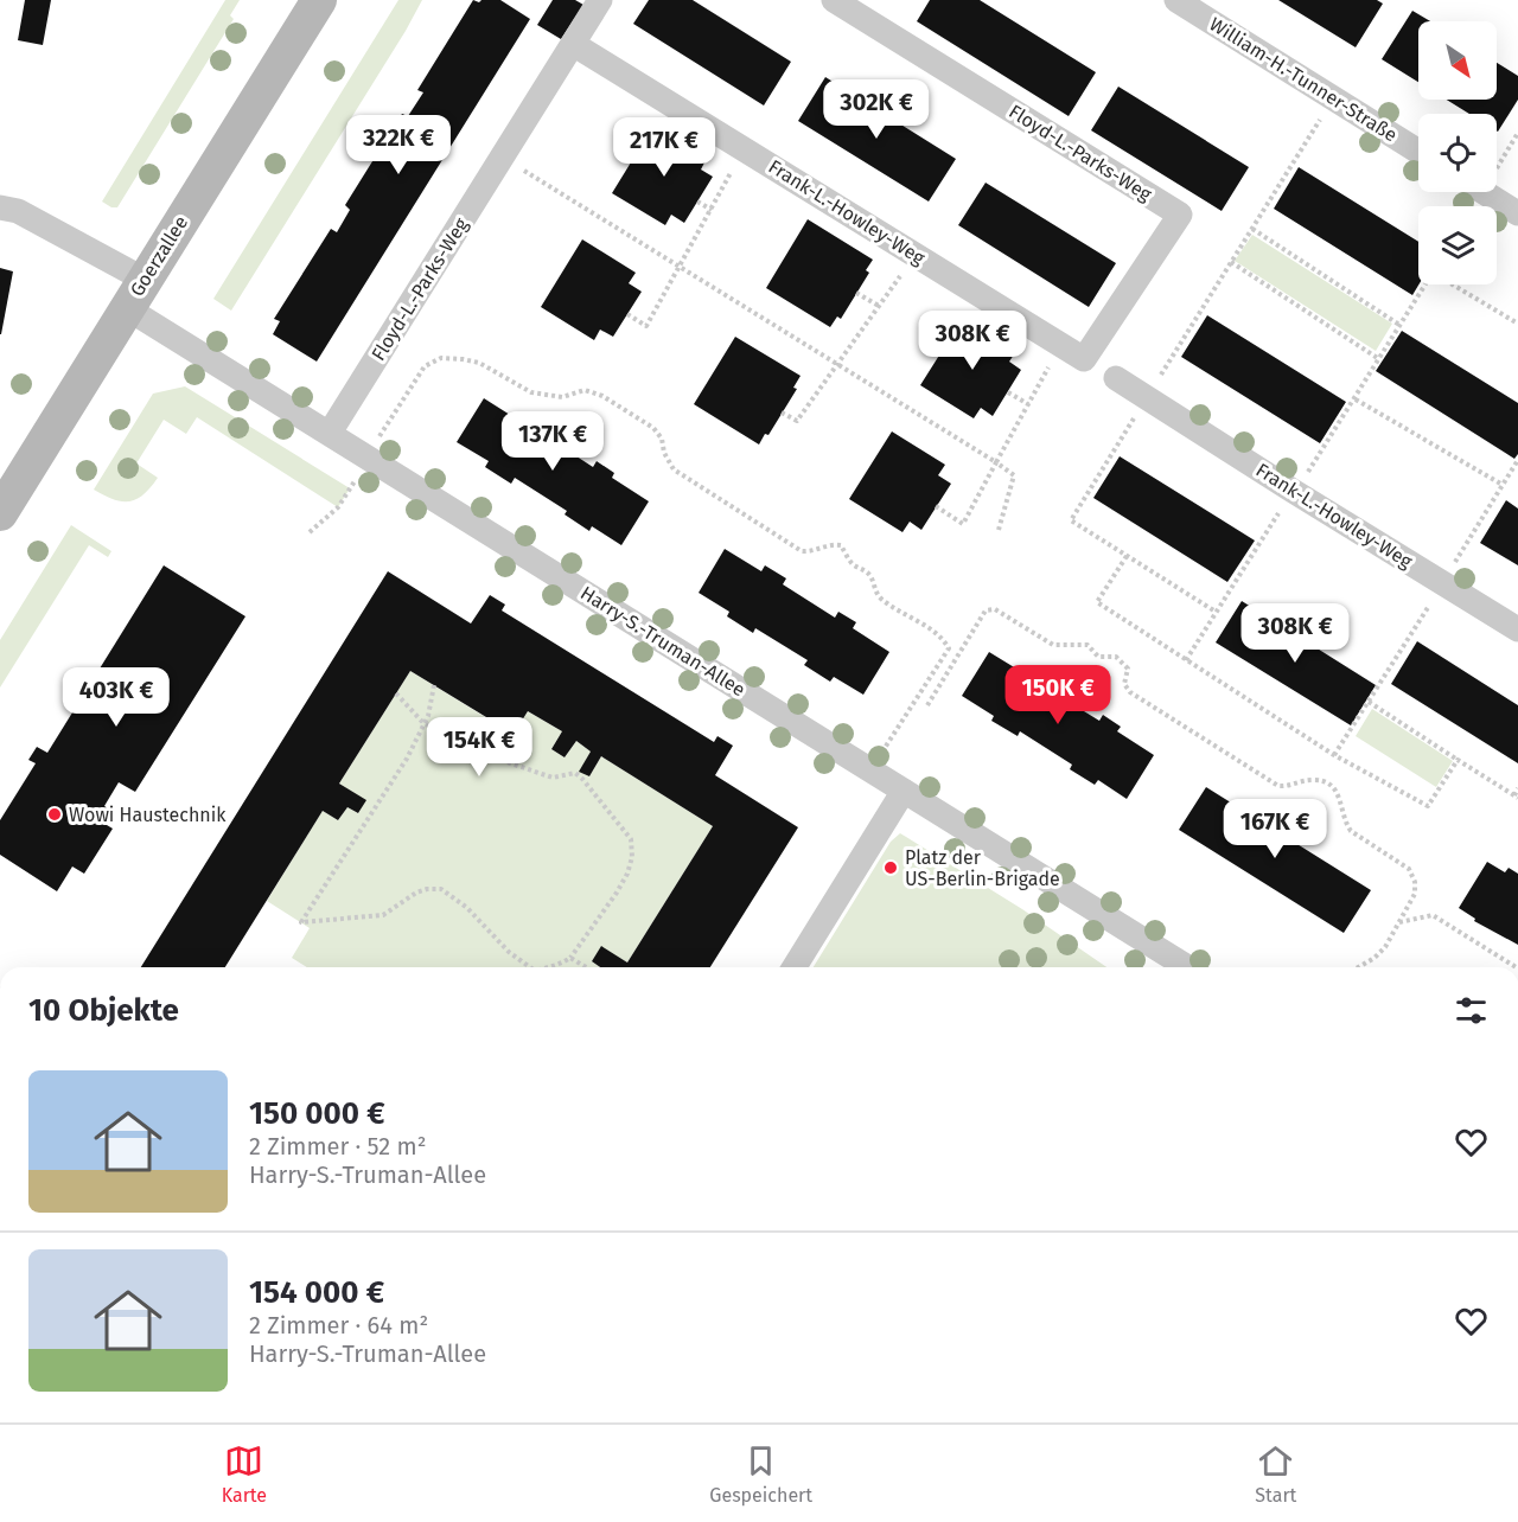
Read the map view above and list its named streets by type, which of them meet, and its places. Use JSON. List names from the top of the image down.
{
  "streets": {
    "main road": ["Goerzallee"],
    "street": [
      "William-H.-Tunner-Straße",
      "Floyd-L.-Parks-Weg",
      "Frank-L.-Howley-Weg",
      "Harry-S.-Truman-Allee"
    ]
  },
  "crossings": [
    ["Floyd-L.-Parks-Weg", "Frank-L.-Howley-Weg"],
    ["Floyd-L.-Parks-Weg", "Harry-S.-Truman-Allee"],
    ["Goerzallee", "Harry-S.-Truman-Allee"]
  ],
  "places": ["Wowi Haustechnik", "Platz der US-Berlin-Brigade"],
  "north": "bottom right",
  "page": {
    "price": [
      "302K €",
      "322K €",
      "217K €",
      "308K €",
      "137K €",
      "308K €",
      "150K €",
      "403K €",
      "154K €",
      "167K €"
    ],
    "heading": "10 Objekte",
    "list": [
      {
        "name": "150 000 €",
        "note": "2 Zimmer · 52 m² · Harry-S.-Truman-Allee"
      },
      {
        "name": "154 000 €",
        "note": "2 Zimmer · 64 m² · Harry-S.-Truman-Allee"
      }
    ],
    "tabs": ["Karte", "Gespeichert", "Start"]
  }
}
